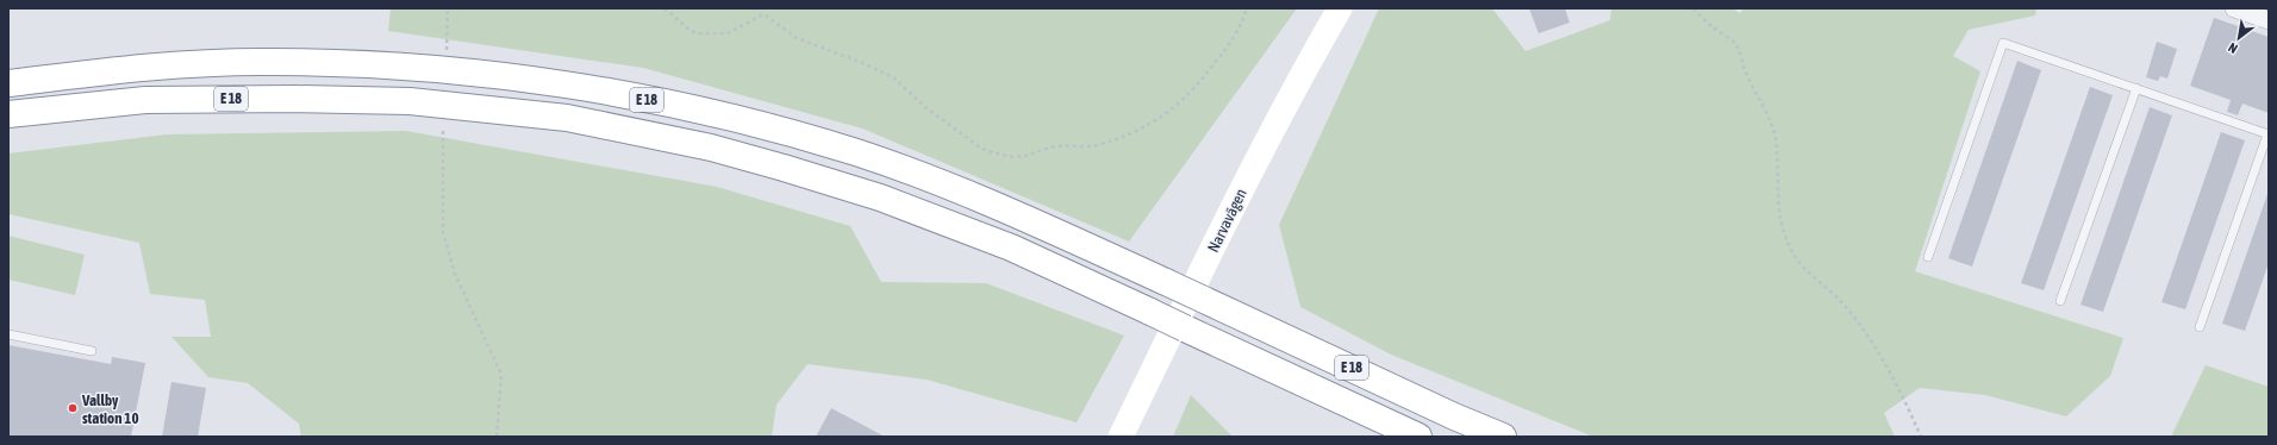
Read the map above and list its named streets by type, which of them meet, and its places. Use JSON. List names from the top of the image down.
{
  "streets": {
    "highway": ["E 18"],
    "main road": ["Narvavägen"]
  },
  "places": ["Vallby station 10"],
  "north": "bottom left"
}
